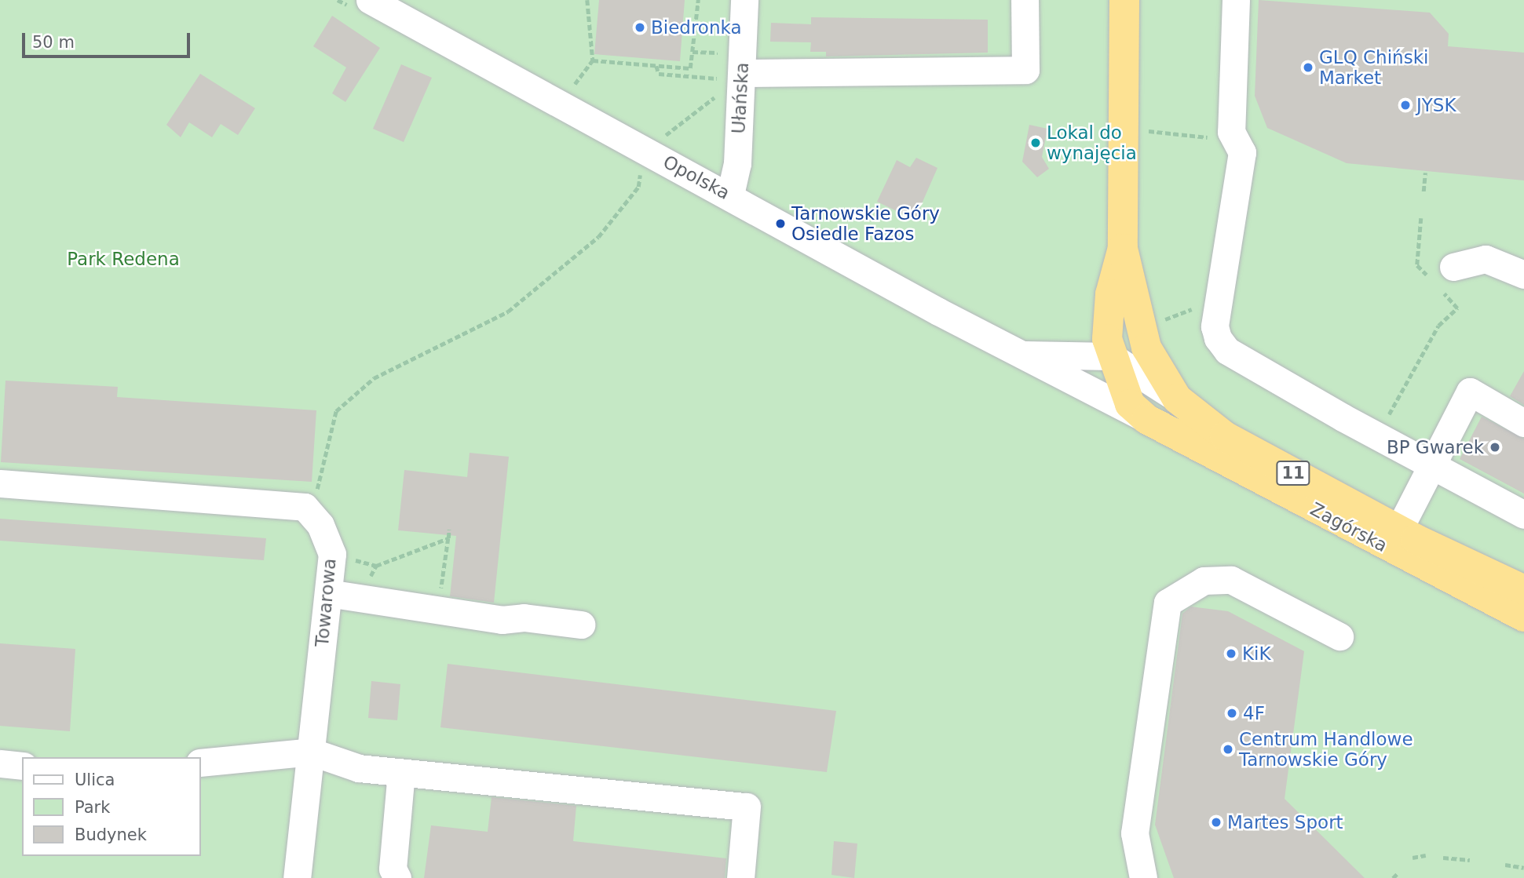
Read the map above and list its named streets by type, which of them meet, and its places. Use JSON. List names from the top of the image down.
{
  "streets": {
    "highway": ["11", "Zagórska"],
    "street": ["Ułańska", "Opolska", "Towarowa"]
  },
  "crossings": [
    ["Ułańska", "Opolska"],
    ["Opolska", "11"],
    ["11", "Zagórska"]
  ],
  "parks": ["Park Redena"],
  "places": [
    "Biedronka",
    "GLQ Chiński Market",
    "JYSK",
    "Lokal do wynajęcia",
    "Tarnowskie Góry Osiedle Fazos",
    "BP Gwarek",
    "KiK",
    "4F",
    "Centrum Handlowe Tarnowskie Góry",
    "Martes Sport"
  ],
  "legend": ["Ulica", "Park", "Budynek"],
  "scale_bar": "50 m"
}
